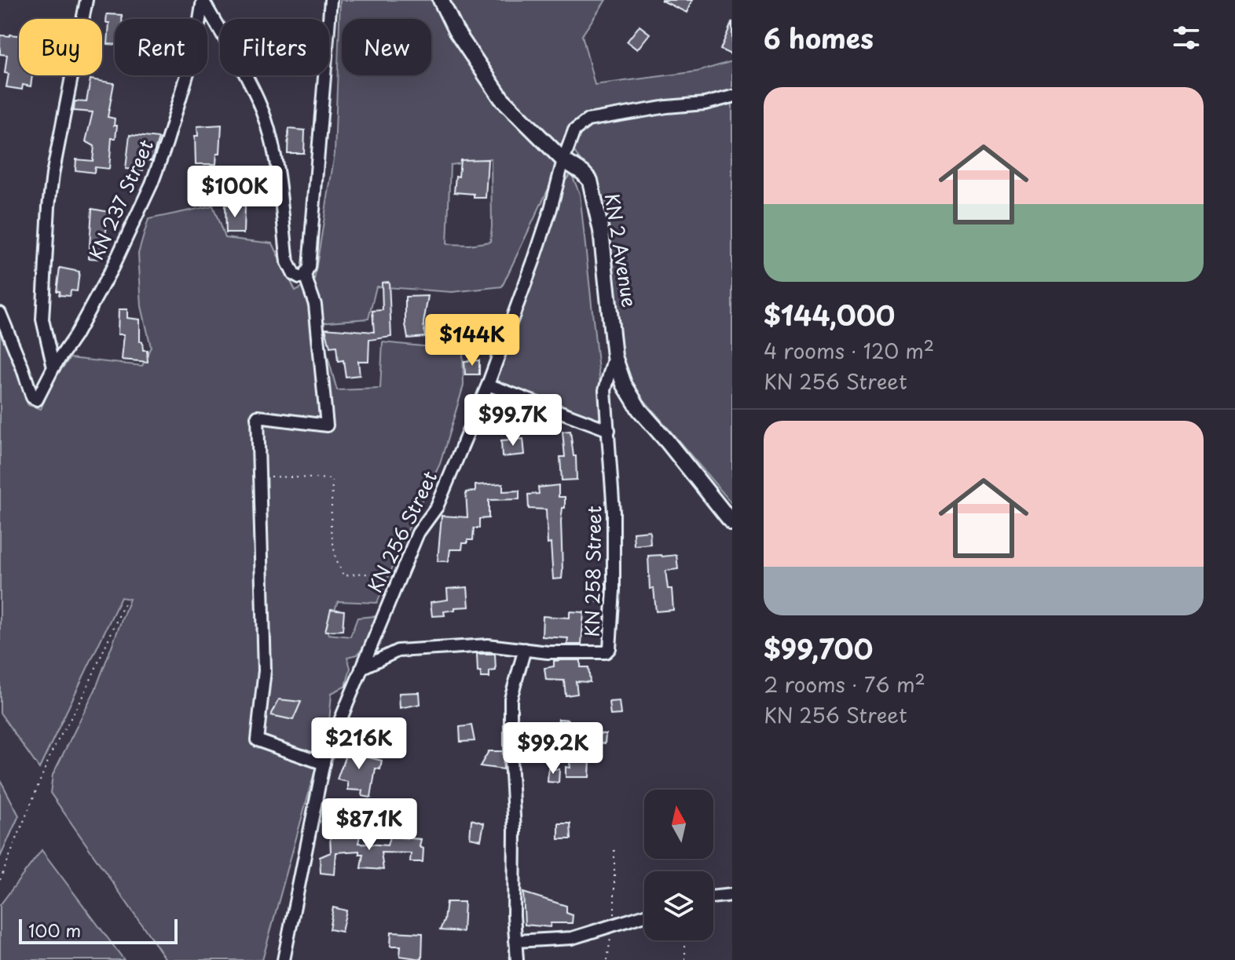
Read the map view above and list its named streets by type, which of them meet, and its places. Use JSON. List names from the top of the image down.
{
  "streets": {
    "main road": ["KN 2 Avenue"],
    "street": ["KN 237 Street", "KN 256 Street", "KN 258 Street"]
  },
  "crossings": [
    ["KN 2 Avenue", "KN 256 Street"],
    ["KN 2 Avenue", "KN 258 Street"],
    ["KN 256 Street", "KN 258 Street"]
  ],
  "scale_bar": "100 m",
  "north": "top",
  "page": {
    "heading": "6 homes",
    "chip": [
      "Buy",
      "Rent",
      "Filters",
      "New"
    ],
    "list": [
      {
        "name": "$144,000",
        "note": "4 rooms · 120 m² · KN 256 Street"
      },
      {
        "name": "$99,700",
        "note": "2 rooms · 76 m² · KN 256 Street"
      }
    ],
    "price": [
      "$100K",
      "$144K",
      "$99.7K",
      "$216K",
      "$99.2K",
      "$87.1K"
    ],
    "scale": "100 m"
  }
}
